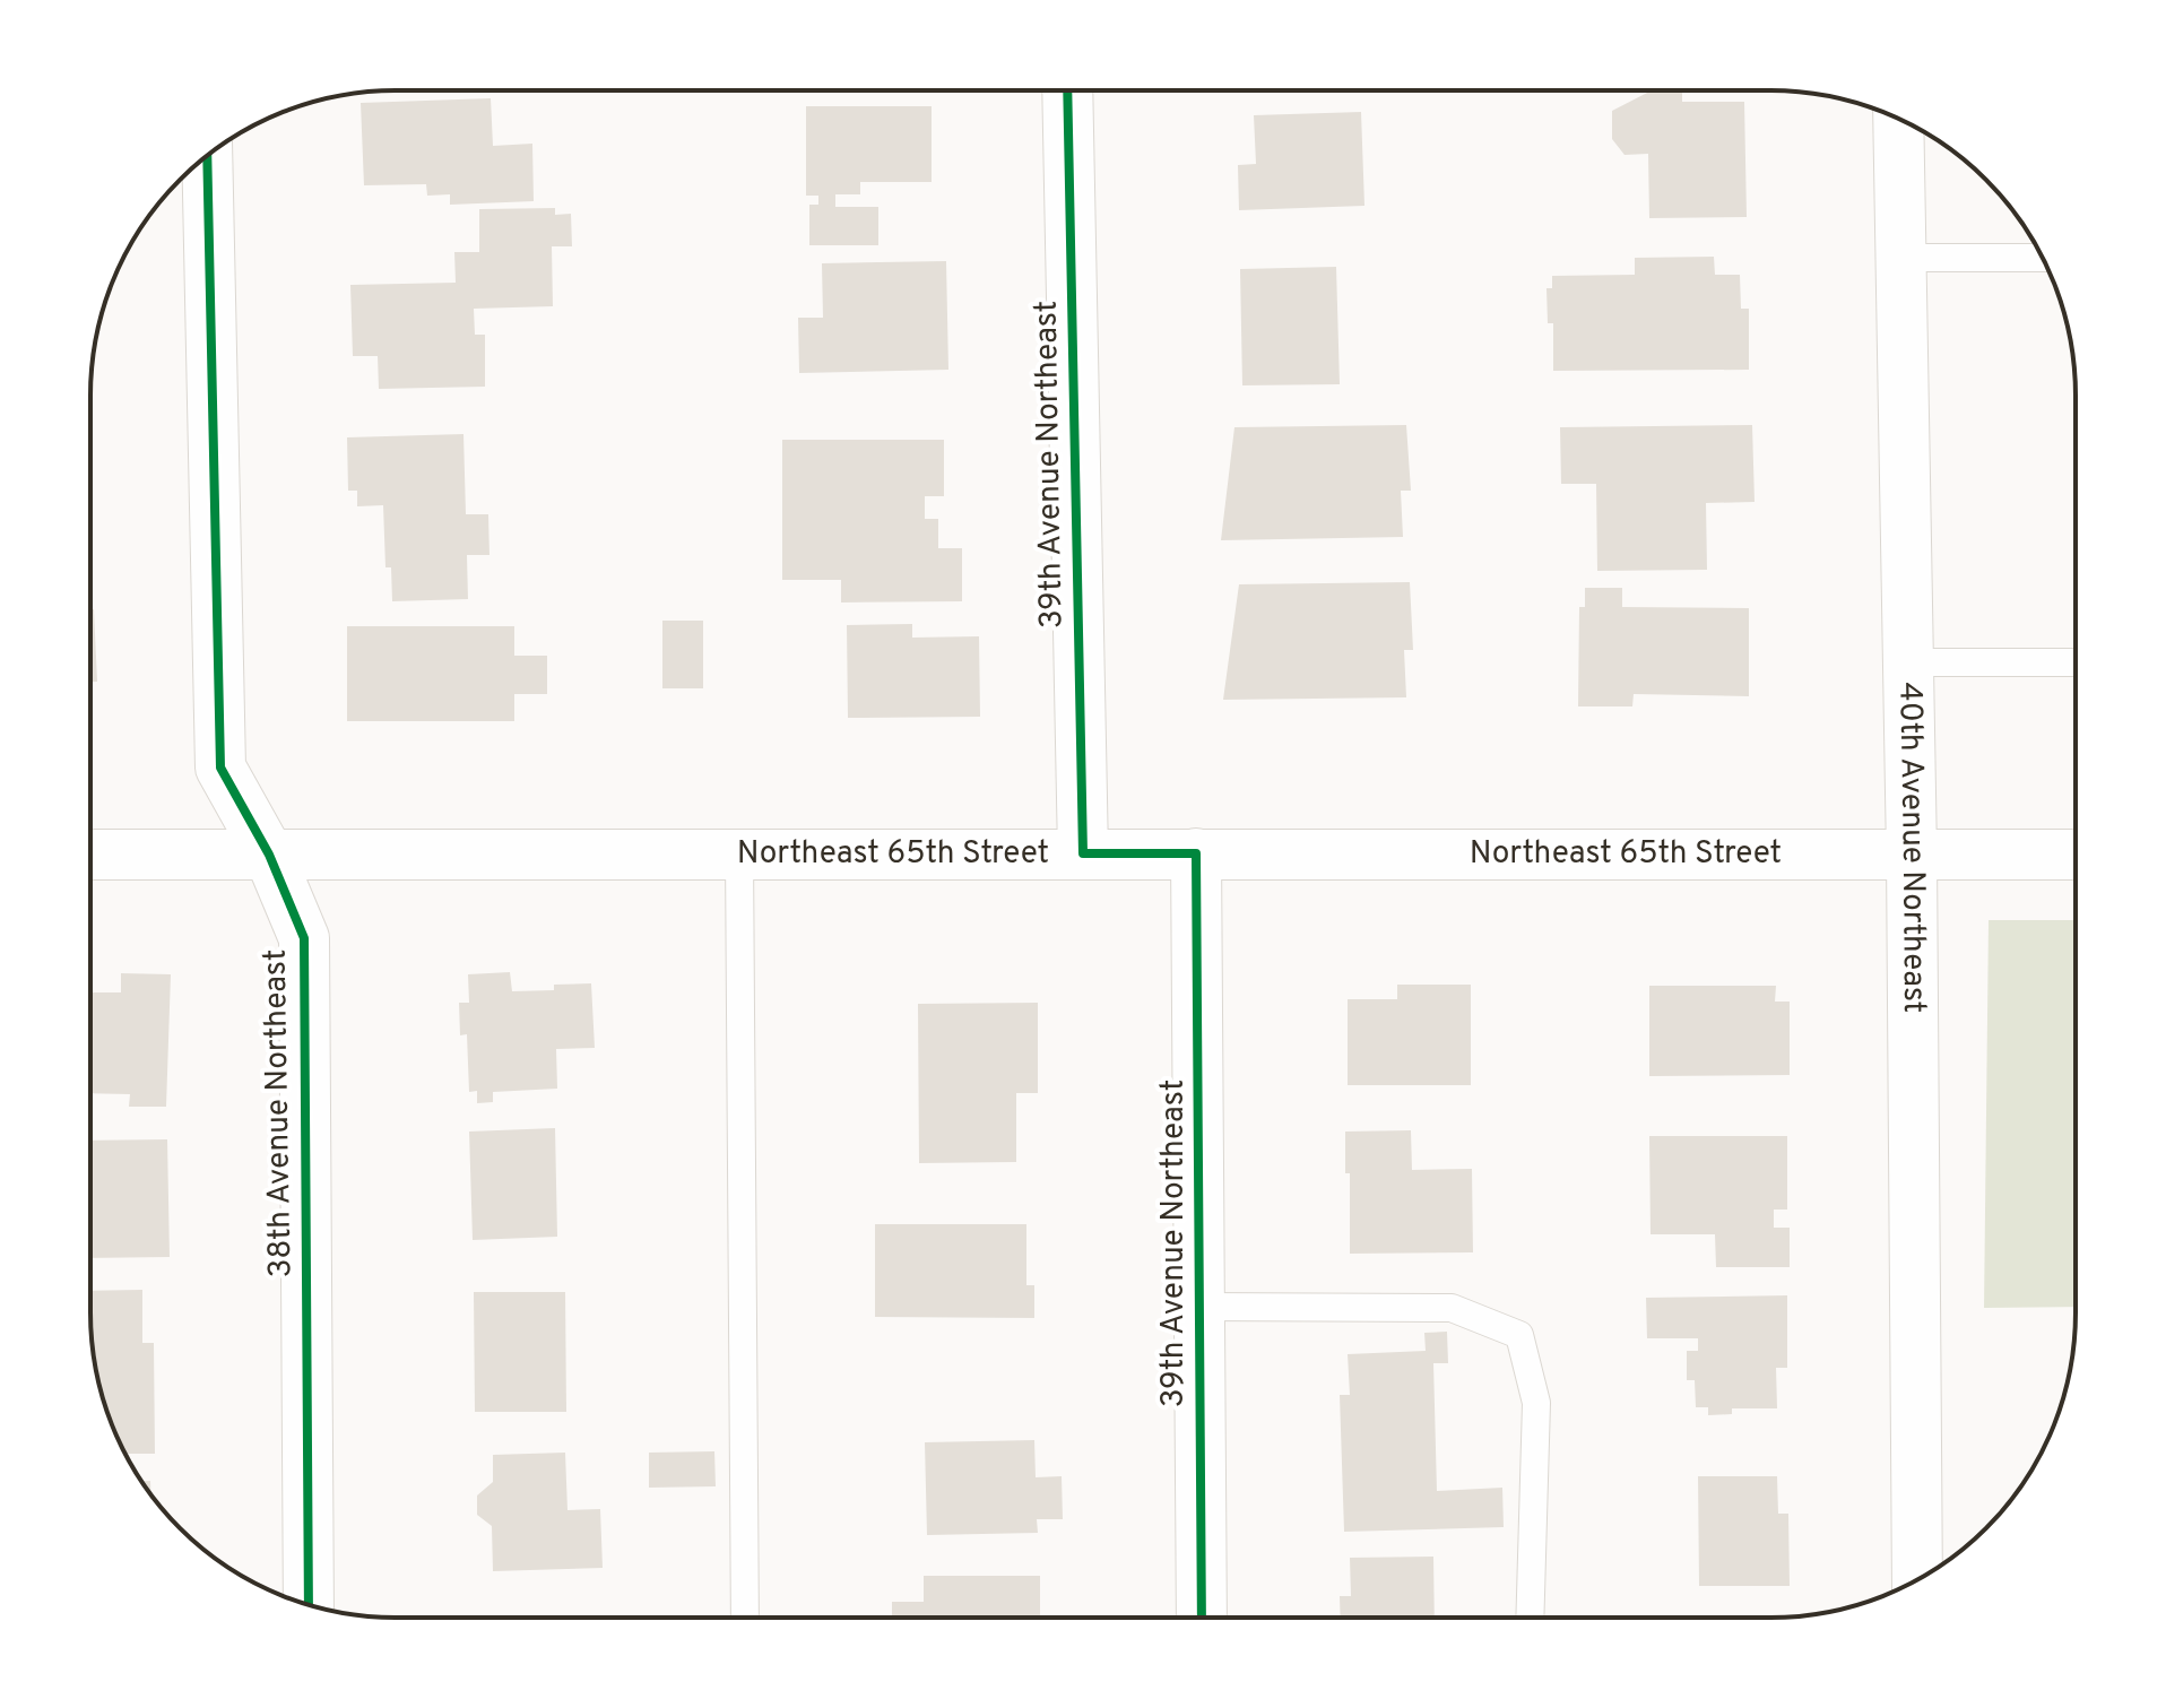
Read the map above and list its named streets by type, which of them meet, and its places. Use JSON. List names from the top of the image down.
{
  "streets": {
    "street": [
      "39th Avenue Northeast",
      "40th Avenue Northeast",
      "Northeast 65th Street",
      "38th Avenue Northeast"
    ]
  },
  "crossings": [
    ["39th Avenue Northeast", "Northeast 65th Street"],
    ["40th Avenue Northeast", "Northeast 65th Street"],
    ["Northeast 65th Street", "38th Avenue Northeast"]
  ]
}
